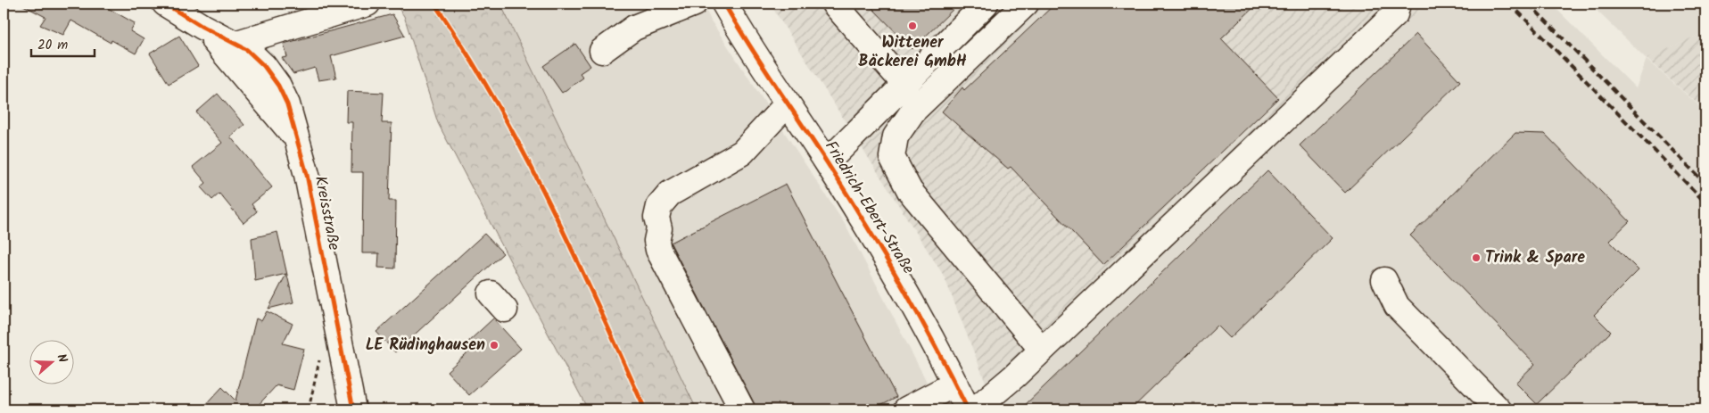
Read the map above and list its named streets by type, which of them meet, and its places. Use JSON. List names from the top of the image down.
{
  "streets": {
    "street": ["Friedrich-Ebert-Straße", "Kreisstraße"]
  },
  "places": ["Wittener Bäckerei GmbH", "Trink & Spare", "LE Rüdinghausen"],
  "scale_bar": "20 m",
  "north": "right"
}
